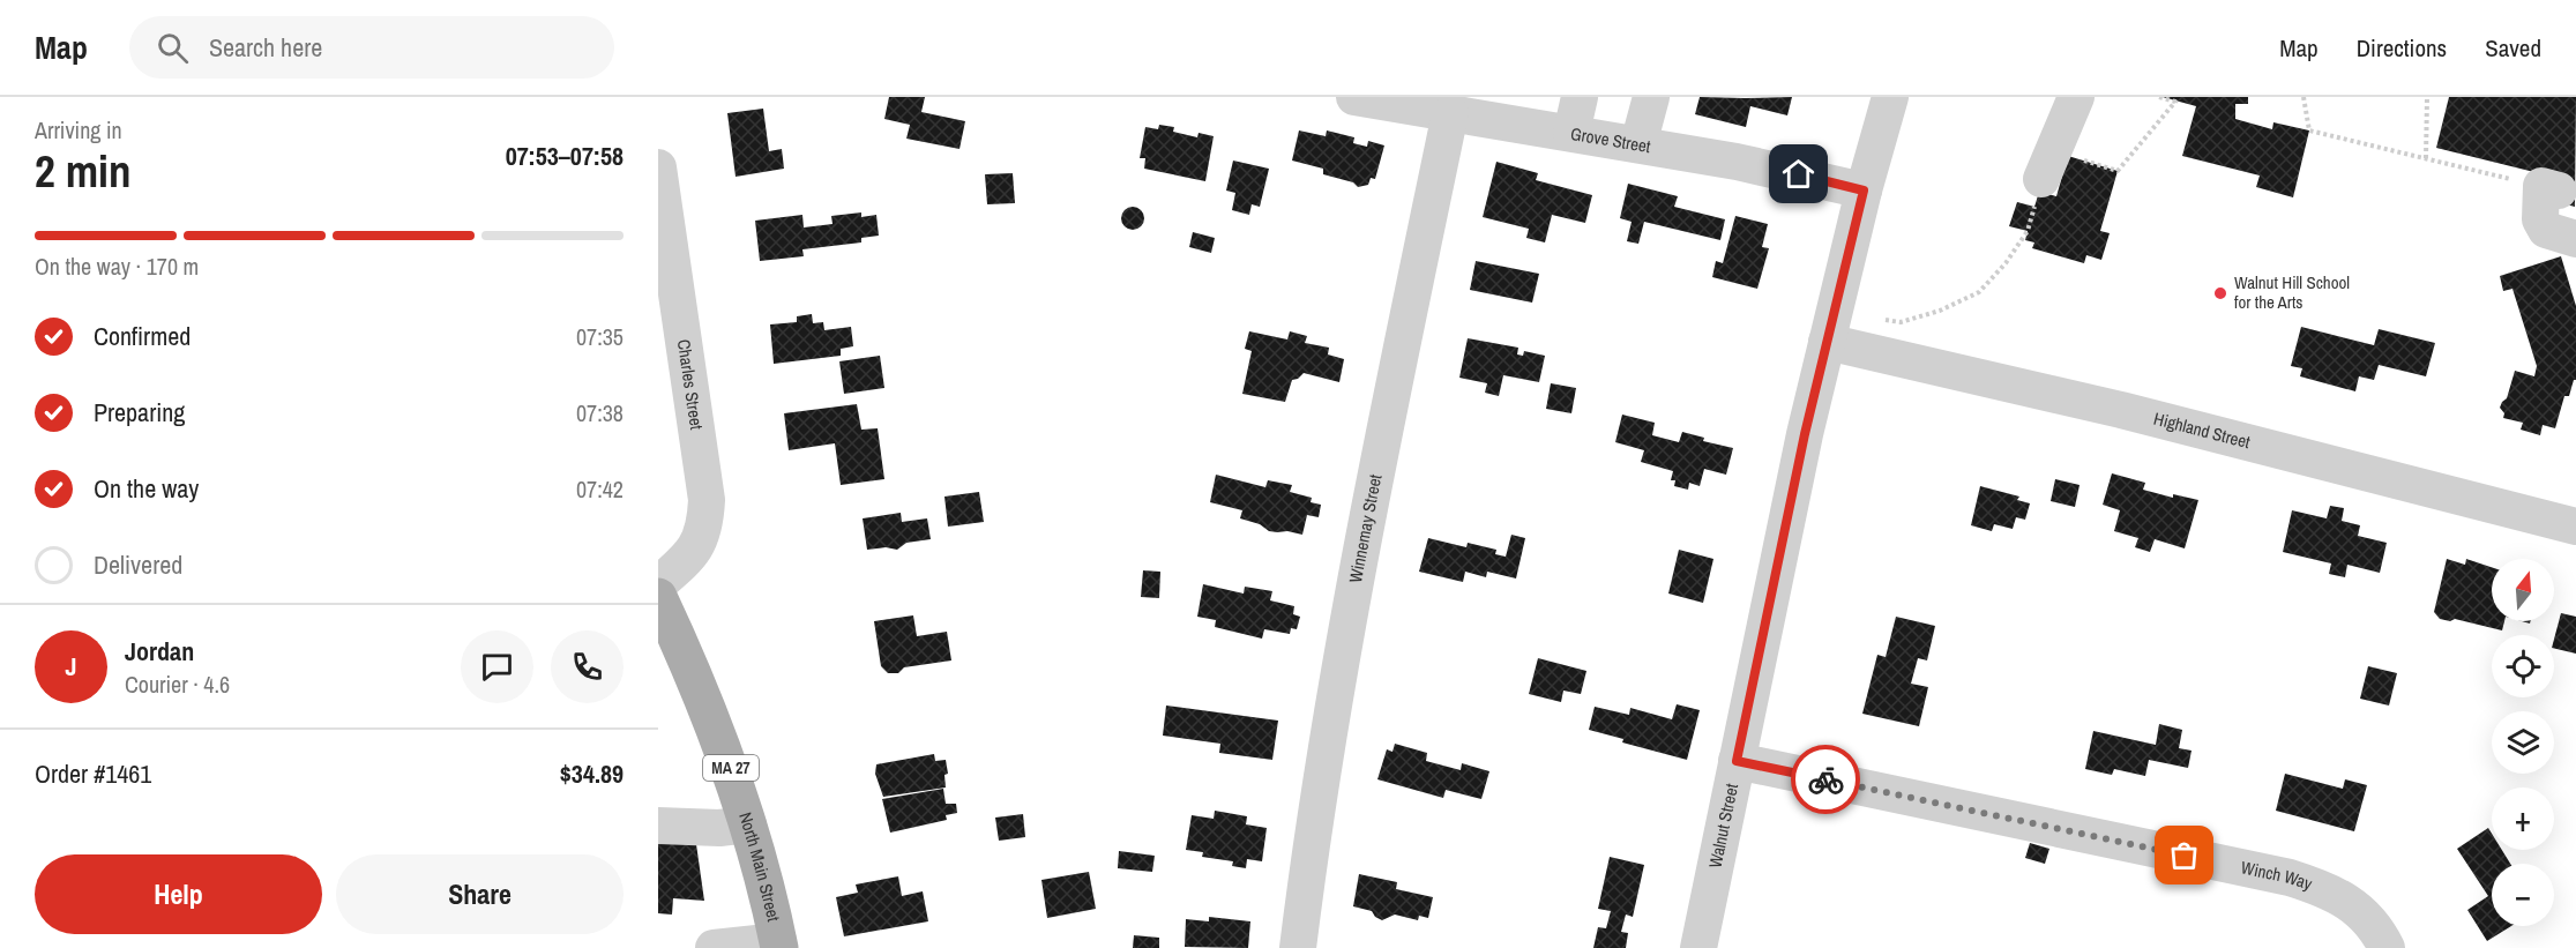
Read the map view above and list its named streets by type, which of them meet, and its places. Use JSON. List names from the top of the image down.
{
  "streets": {
    "main road": ["MA 27", "North Main Street"],
    "street": [
      "Grove Street",
      "Charles Street",
      "Highland Street",
      "Winnemay Street",
      "Walnut Street",
      "Winch Way"
    ]
  },
  "crossings": [
    ["Grove Street", "Winnemay Street"],
    ["Grove Street", "Walnut Street"],
    ["Highland Street", "Walnut Street"],
    ["Walnut Street", "Winch Way"]
  ],
  "places": ["Walnut Hill School for the Arts"],
  "north": "top",
  "page": {
    "header": "Map",
    "search": "Search here",
    "nav": ["Map", "Directions", "Saved"],
    "heading": ["2 min", "Arriving in", "07:53–07:58"],
    "panel": [
      "Jordan",
      "Courier · 4.6",
      "Order #1461",
      "$34.89"
    ],
    "bar": "On the way · 170 m",
    "list": [
      ["Confirmed", "07:35"],
      ["Preparing", "07:38"],
      ["On the way", "07:42"],
      "Delivered"
    ],
    "map_buttons": ["+", "−"],
    "round": "J",
    "buttons": ["Help", "Share"]
  }
}
